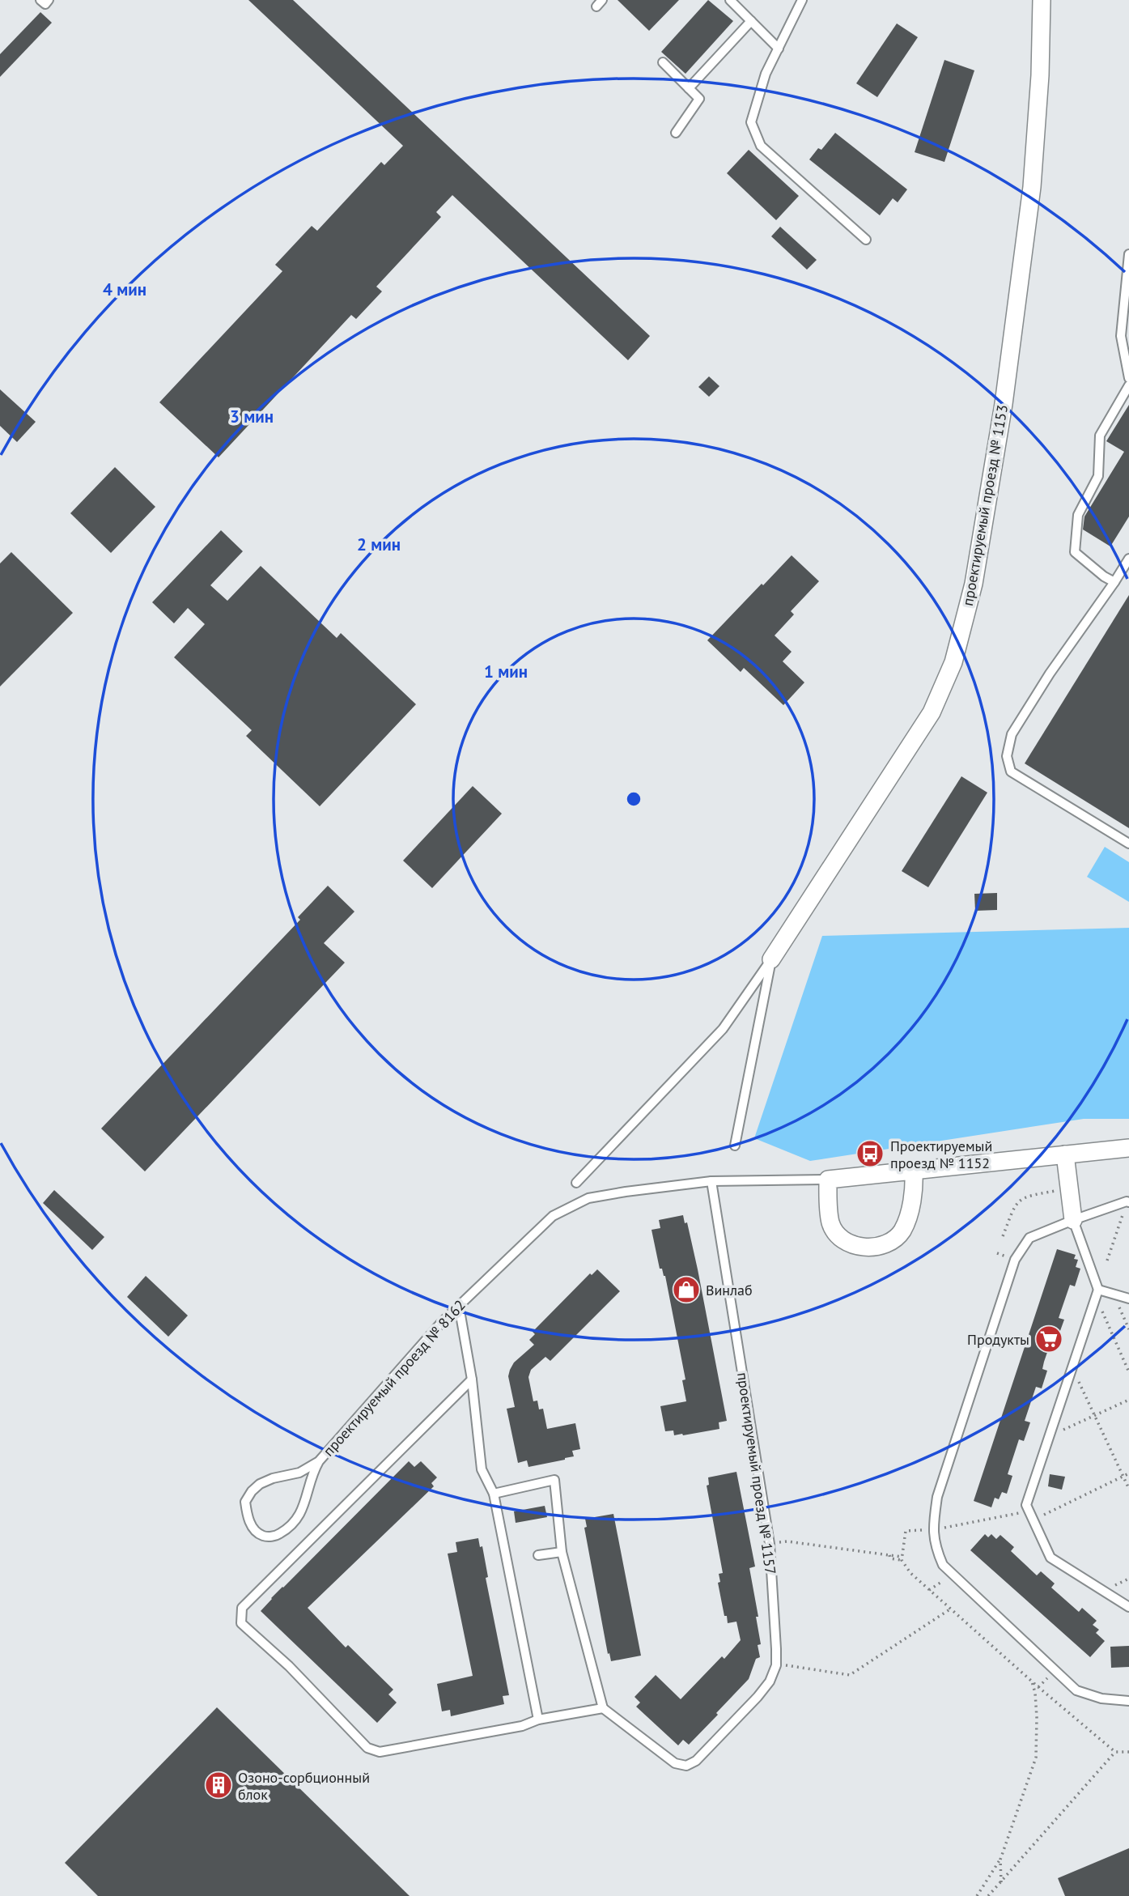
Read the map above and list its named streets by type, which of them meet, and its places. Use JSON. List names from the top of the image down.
{
  "streets": {
    "street": ["проектируемый проезд № 1153"],
    "lane": ["проектируемый проезд № 8162", "проектируемый проезд № 1157"]
  },
  "crossings": [
    ["проектируемый проезд № 8162", "проектируемый проезд № 1157"]
  ],
  "places": {
    "bus stop": ["Проектируемый проезд № 1152"],
    "shop": ["Винлаб"],
    "supermarket": ["Продукты"],
    "building": ["Озоно-сорбционный блок"]
  },
  "rings": [
    "4 мин",
    "3 мин",
    "2 мин",
    "1 мин"
  ]
}
